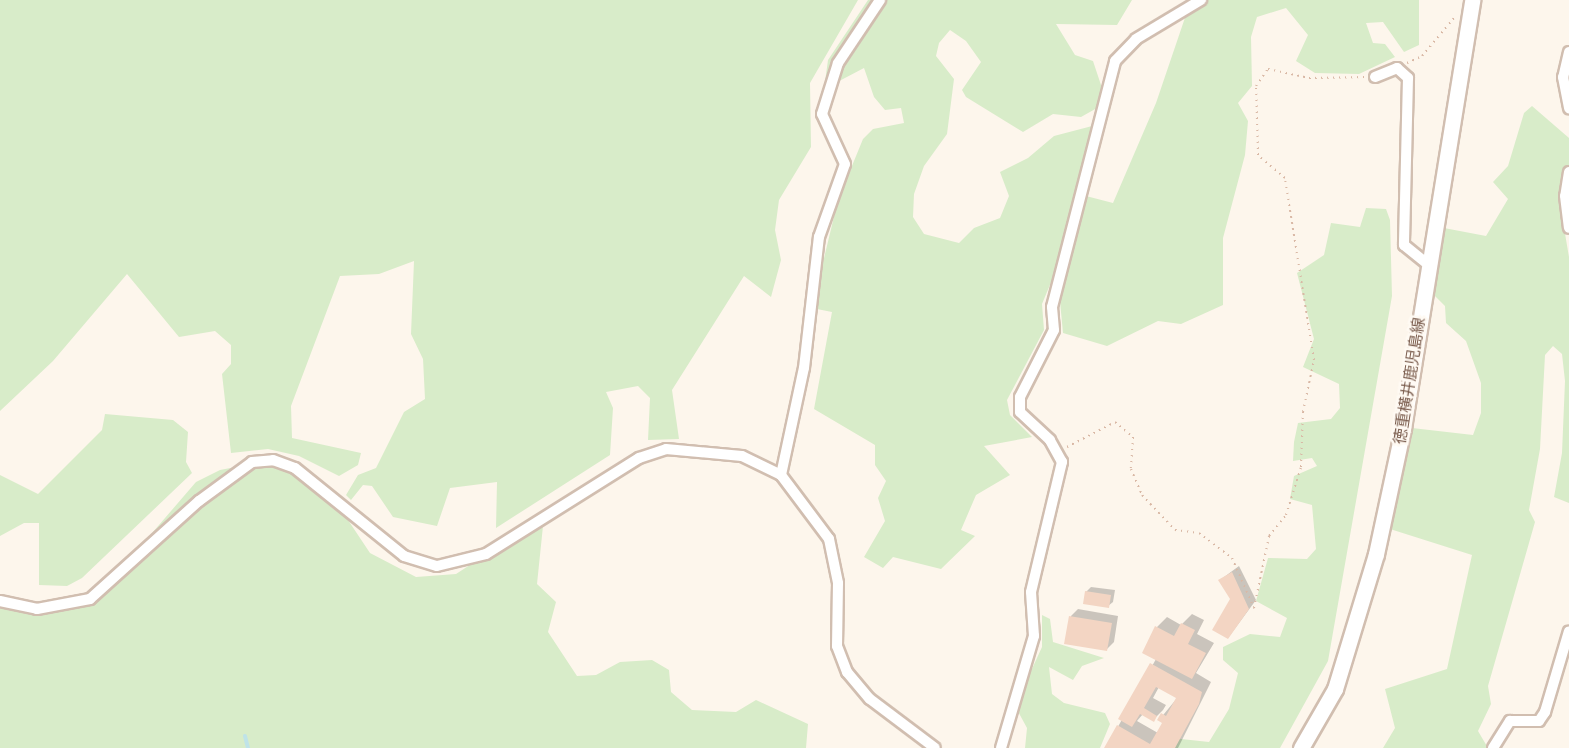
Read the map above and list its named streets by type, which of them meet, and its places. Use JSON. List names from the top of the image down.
{
  "streets": {
    "main road": ["徳重横井鹿児島線"]
  }
}
